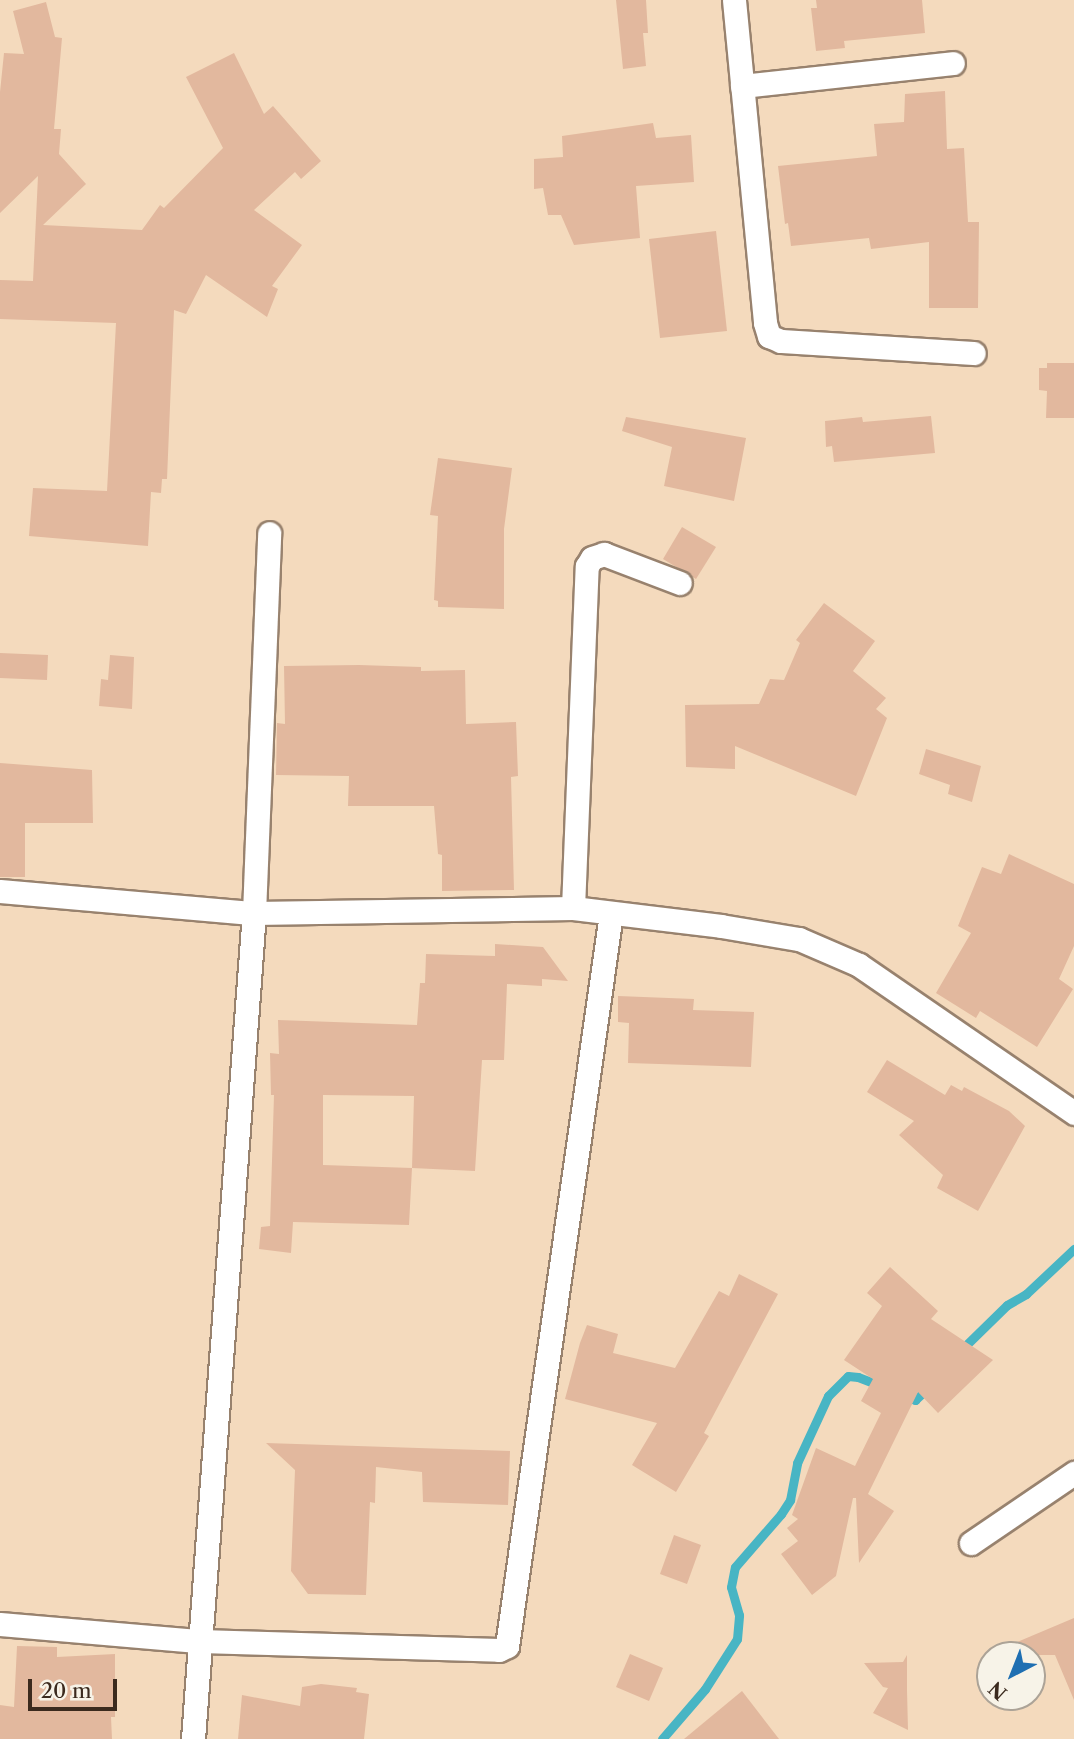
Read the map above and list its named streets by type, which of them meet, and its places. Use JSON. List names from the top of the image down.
{
  "scale_bar": "20 m",
  "north": "bottom left"
}
